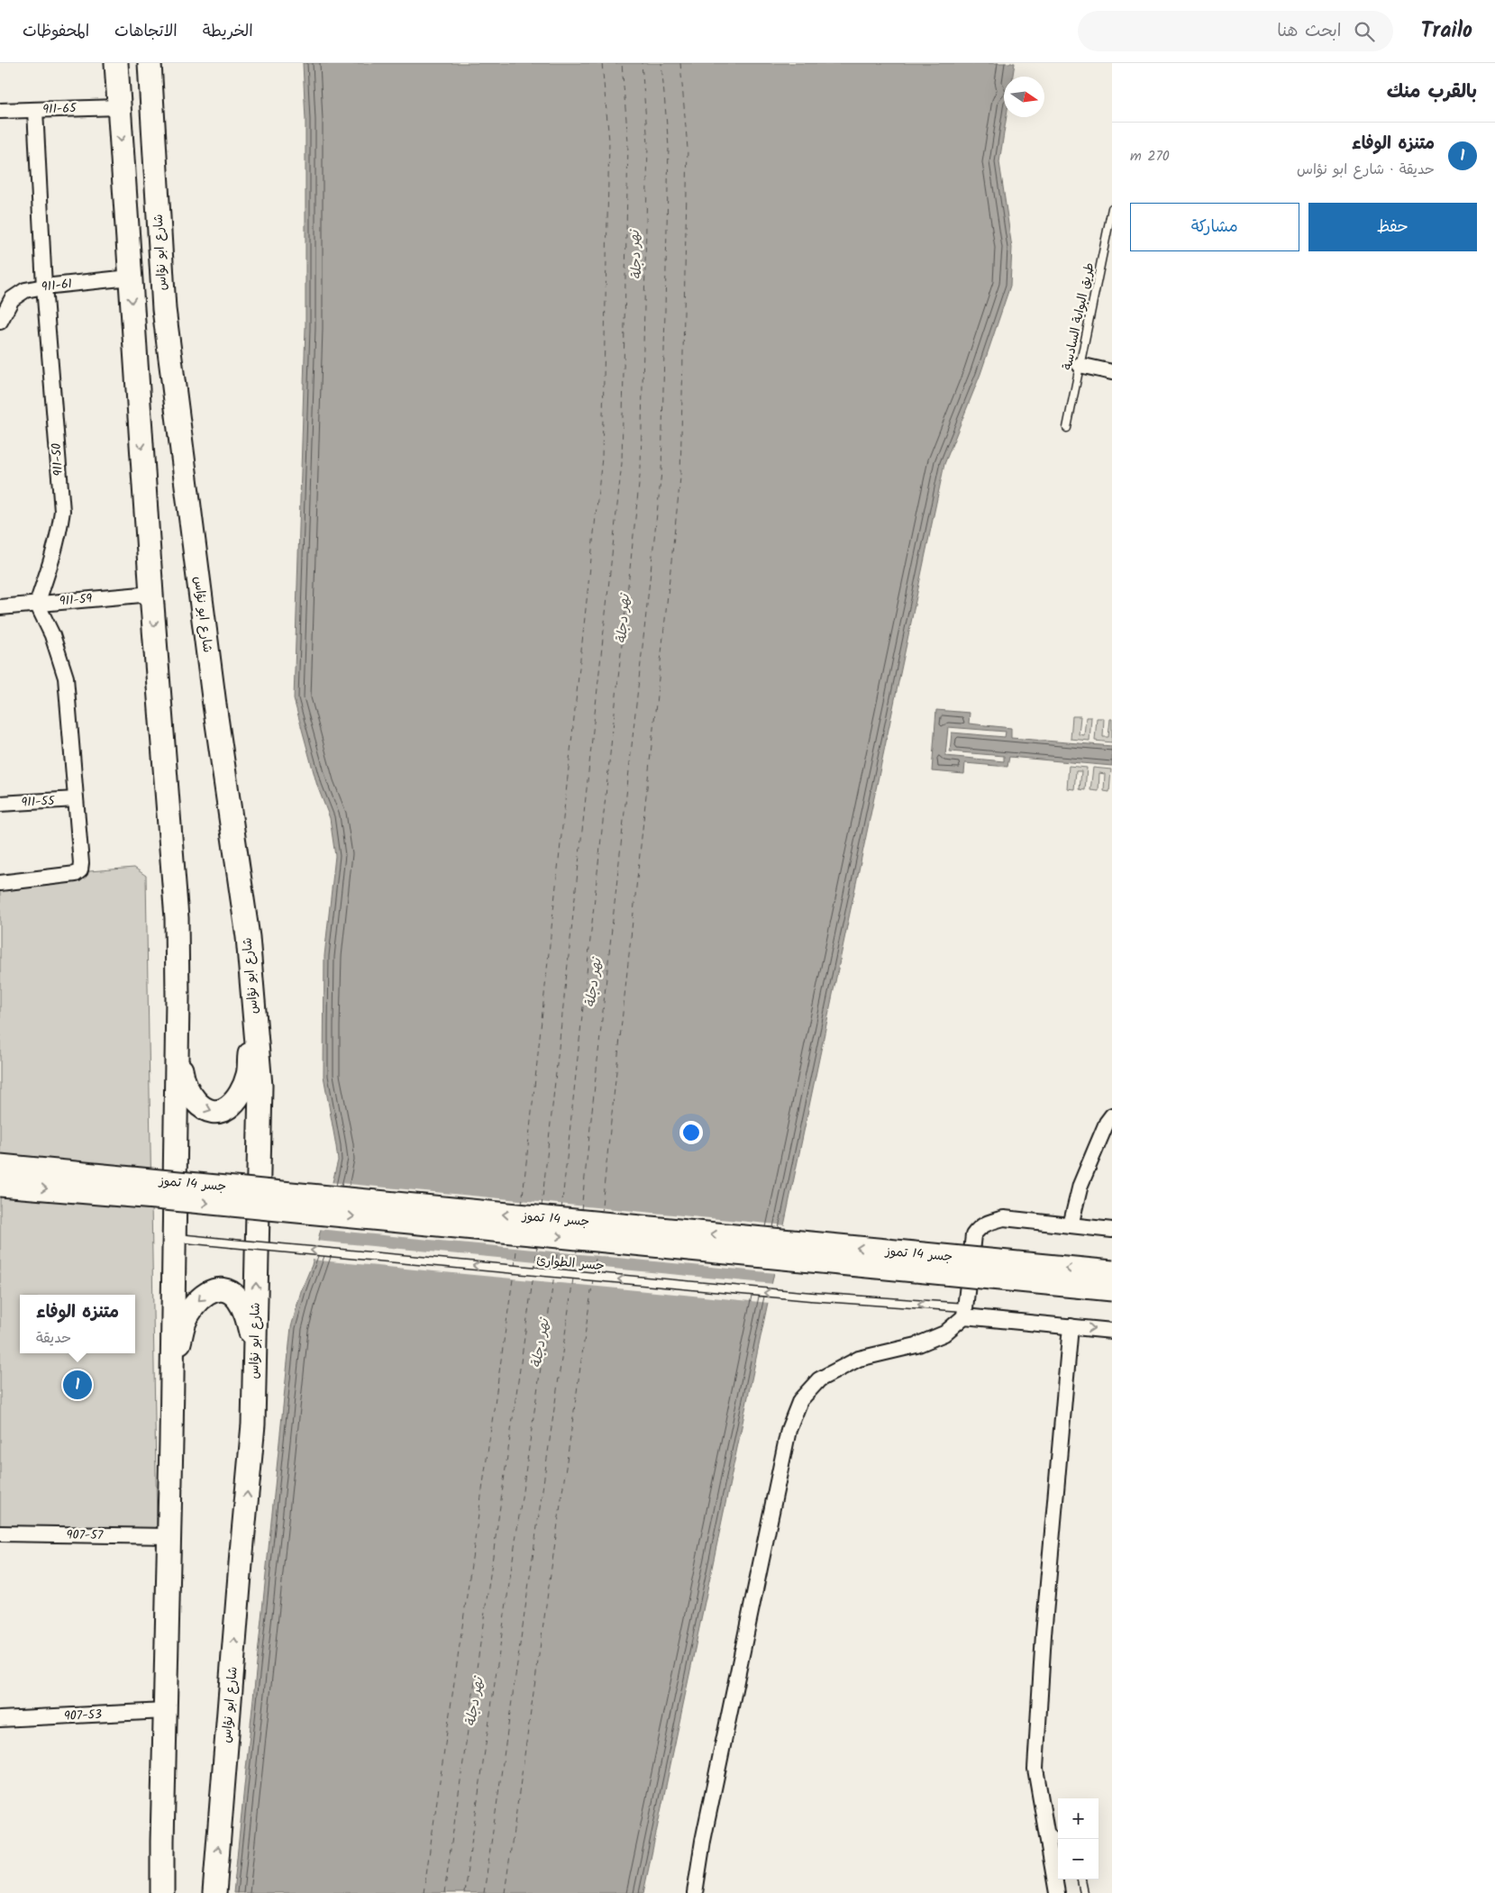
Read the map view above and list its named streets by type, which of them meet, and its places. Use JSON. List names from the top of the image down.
{
  "streets": {
    "main road": ["شارع ابو نؤاس", "جسر 14 تموز"],
    "street": [
      "911-65",
      "911-61",
      "911-50",
      "911-59",
      "911-55",
      "907-57",
      "907-53"
    ],
    "lane": ["طريق البوابة السادسة", "جسر الطوارئ"]
  },
  "crossings": [
    ["911-65", "911-50"],
    ["911-61", "911-50"],
    ["911-50", "911-59"]
  ],
  "one_way": ["جسر الطوارئ"],
  "water": ["نهر دجلة"],
  "north": "right",
  "page": {
    "header": "Trailo",
    "search": "ابحث هنا",
    "nav": ["الخريطة", "الاتجاهات", "المحفوظات"],
    "heading": "بالقرب منك",
    "list": [
      {
        "mark": "1",
        "name": "متنزه الوفاء",
        "note": "حديقة · شارع ابو نؤاس",
        "value": "270 m"
      }
    ],
    "buttons": ["حفظ", "مشاركة"],
    "popup": ["متنزه الوفاء", "حديقة"],
    "pins": "1",
    "map_buttons": ["+", "−"]
  }
}
